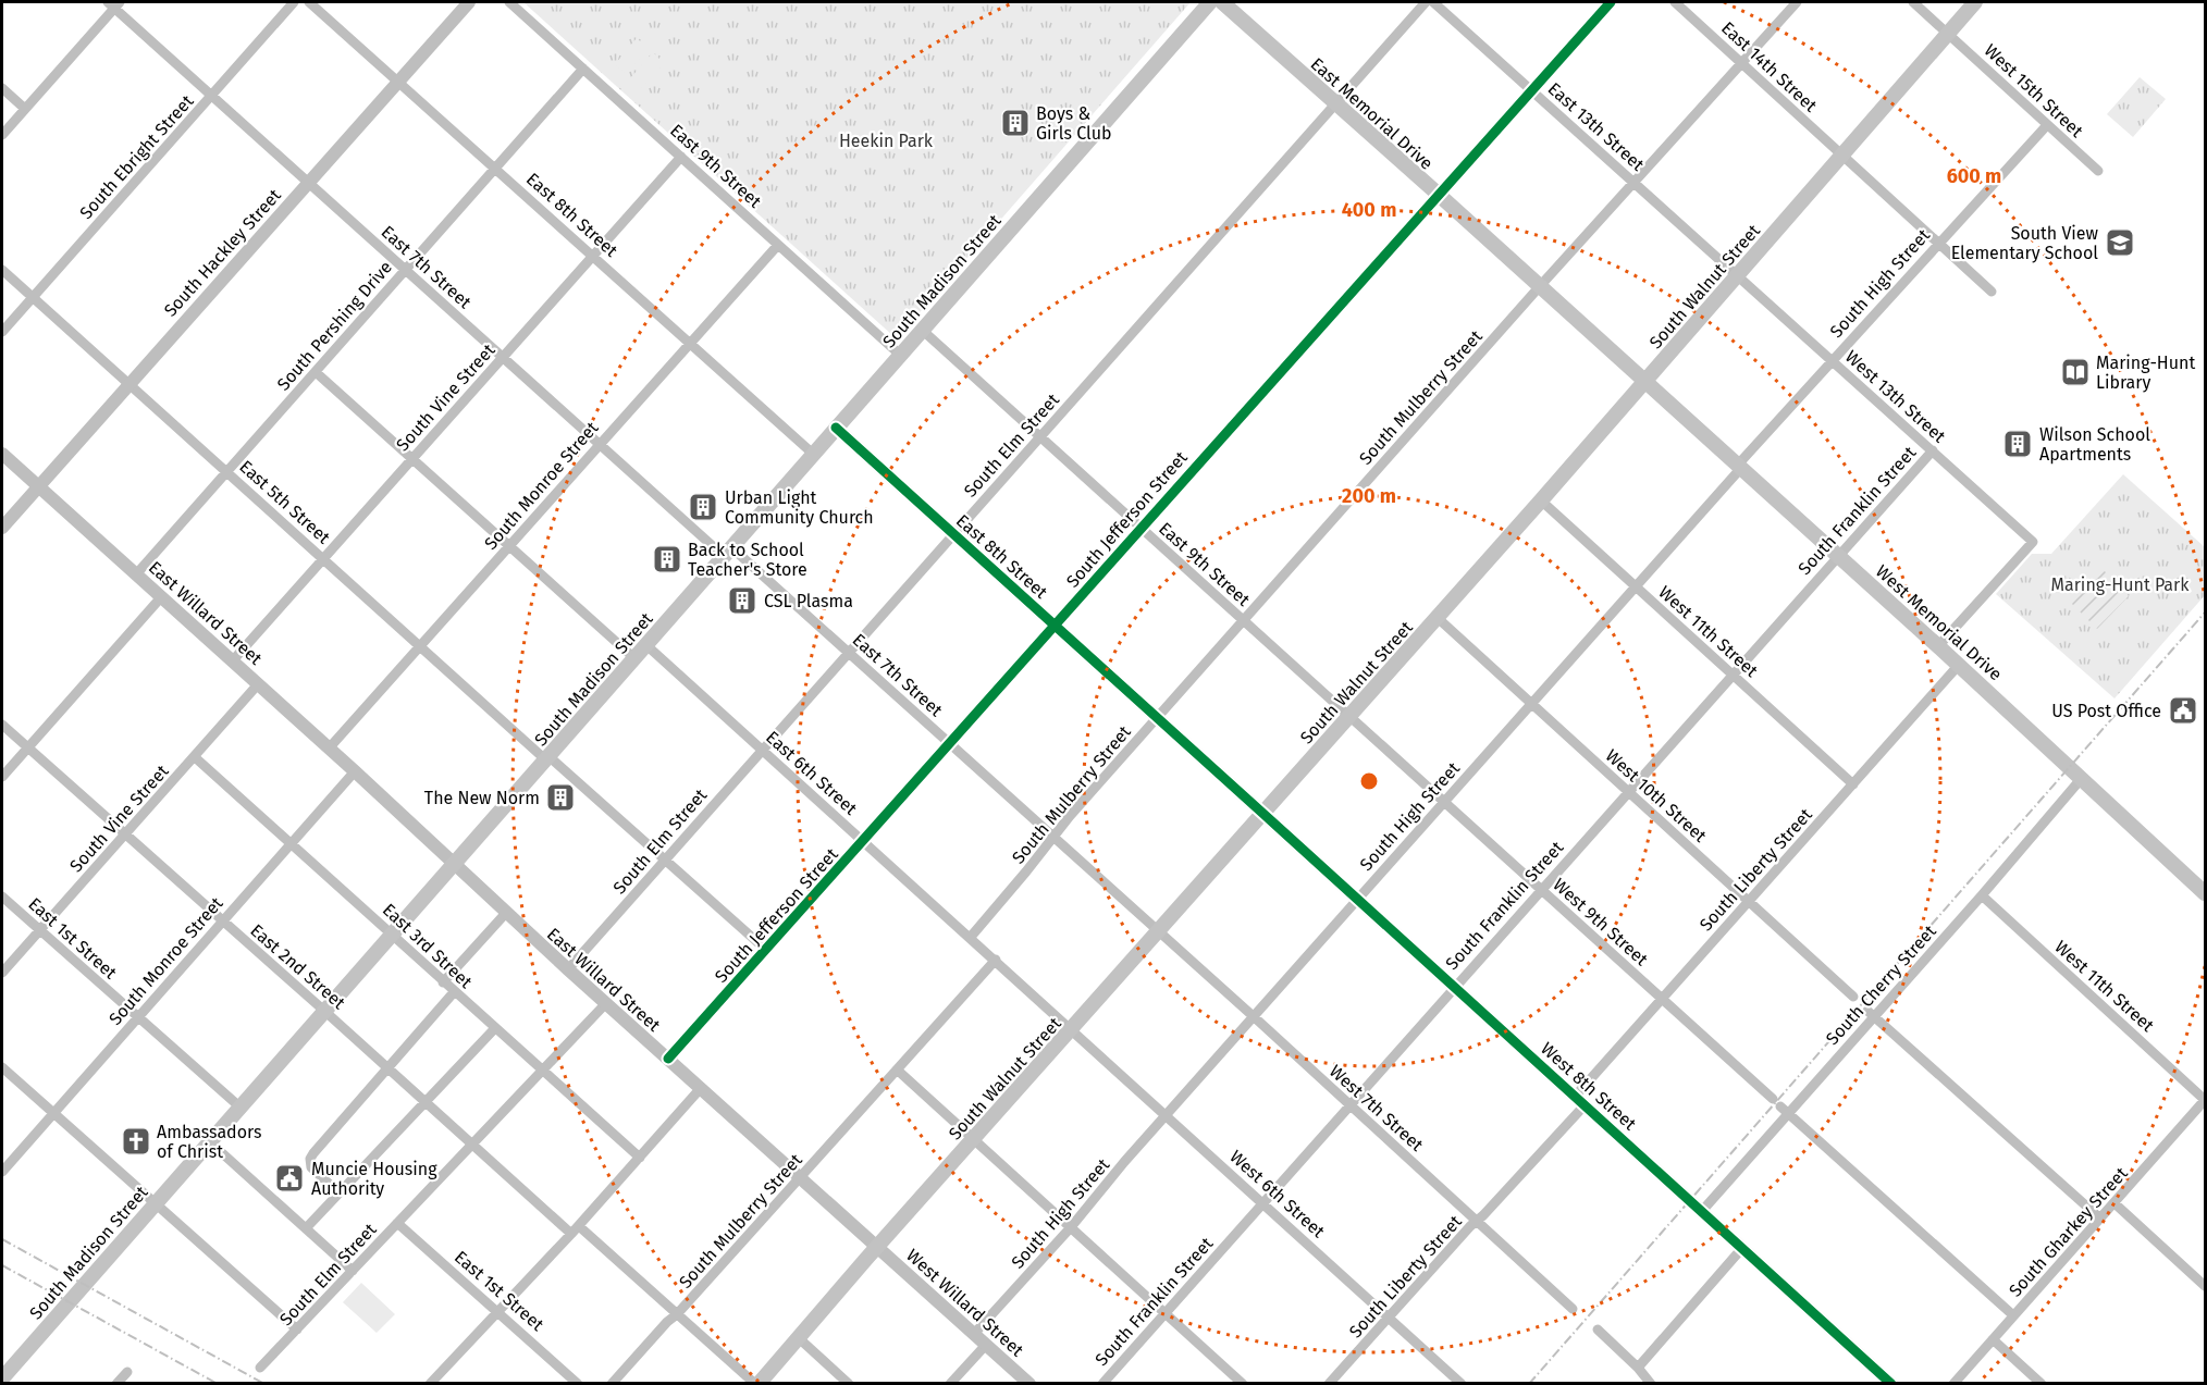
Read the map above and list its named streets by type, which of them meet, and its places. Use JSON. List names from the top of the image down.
{
  "streets": {
    "main road": [
      "East Memorial Drive",
      "South Madison Street",
      "South Walnut Street",
      "West Memorial Drive"
    ],
    "street": [
      "East 14th Street",
      "West 15th Street",
      "East 13th Street",
      "South Ebright Street",
      "East 9th Street",
      "East 8th Street",
      "South Hackley Street",
      "East 7th Street",
      "South High Street",
      "South Pershing Drive",
      "West 13th Street",
      "South Vine Street",
      "South Mulberry Street",
      "South Elm Street",
      "South Monroe Street",
      "East 5th Street",
      "South Franklin Street",
      "South Jefferson Street",
      "East Willard Street",
      "West 11th Street",
      "East 6th Street",
      "West 10th Street",
      "South Liberty Street",
      "West 9th Street",
      "East 1st Street",
      "East 3rd Street",
      "East 2nd Street",
      "South Cherry Street",
      "West 8th Street",
      "West 7th Street",
      "West 6th Street",
      "South Gharkey Street",
      "West Willard Street"
    ]
  },
  "crossings": [
    ["East 14th Street", "South High Street"],
    ["East 14th Street", "South Walnut Street"],
    ["East 14th Street", "South Mulberry Street"],
    ["West 15th Street", "South High Street"],
    ["West 15th Street", "South Walnut Street"],
    ["East Memorial Drive", "South Walnut Street"],
    ["East Memorial Drive", "South Mulberry Street"],
    ["East Memorial Drive", "South Elm Street"],
    ["East Memorial Drive", "South Jefferson Street"],
    ["East Memorial Drive", "West Memorial Drive"],
    ["East 13th Street", "South Walnut Street"],
    ["East 13th Street", "West 13th Street"],
    ["East 13th Street", "South Mulberry Street"],
    ["East 13th Street", "South Jefferson Street"],
    ["South Ebright Street", "East 7th Street"],
    ["South Ebright Street", "East 5th Street"],
    ["East 9th Street", "South Madison Street"],
    ["East 9th Street", "South Walnut Street"],
    ["East 9th Street", "South Pershing Drive"],
    ["East 9th Street", "South Vine Street"],
    ["East 9th Street", "South Mulberry Street"],
    ["East 9th Street", "South Elm Street"],
    ["East 9th Street", "South Monroe Street"],
    ["East 9th Street", "South Jefferson Street"],
    ["East 9th Street", "West 9th Street"],
    ["East 8th Street", "South Hackley Street"],
    ["East 8th Street", "South Madison Street"],
    ["East 8th Street", "South Walnut Street"],
    ["East 8th Street", "South Pershing Drive"],
    ["East 8th Street", "South Vine Street"],
    ["East 8th Street", "South Mulberry Street"],
    ["East 8th Street", "South Elm Street"],
    ["East 8th Street", "South Monroe Street"],
    ["East 8th Street", "South Jefferson Street"],
    ["East 8th Street", "West 8th Street"],
    ["South Hackley Street", "East 7th Street"],
    ["South Hackley Street", "East 5th Street"],
    ["South Hackley Street", "East Willard Street"],
    ["East 7th Street", "South Madison Street"],
    ["East 7th Street", "South Walnut Street"],
    ["East 7th Street", "South Pershing Drive"],
    ["East 7th Street", "South Vine Street"],
    ["East 7th Street", "South Mulberry Street"],
    ["East 7th Street", "South Elm Street"],
    ["East 7th Street", "South Monroe Street"],
    ["East 7th Street", "South Jefferson Street"],
    ["East 7th Street", "West 7th Street"],
    ["South Madison Street", "East 5th Street"],
    ["South Madison Street", "East Willard Street"],
    ["South Madison Street", "East 6th Street"],
    ["South Madison Street", "East 1st Street"],
    ["South Madison Street", "East 3rd Street"],
    ["South Madison Street", "East 2nd Street"],
    ["South High Street", "West 13th Street"],
    ["South High Street", "West Memorial Drive"],
    ["South High Street", "West 11th Street"],
    ["South High Street", "West 10th Street"],
    ["South High Street", "West 9th Street"],
    ["South High Street", "West 8th Street"],
    ["South High Street", "West 7th Street"],
    ["South High Street", "West 6th Street"],
    ["South High Street", "West Willard Street"],
    ["South Walnut Street", "West 13th Street"],
    ["South Walnut Street", "East Willard Street"],
    ["South Walnut Street", "West Memorial Drive"],
    ["South Walnut Street", "West 11th Street"],
    ["South Walnut Street", "East 6th Street"],
    ["South Walnut Street", "West 10th Street"],
    ["South Walnut Street", "West 9th Street"],
    ["South Walnut Street", "East 2nd Street"],
    ["South Walnut Street", "West 8th Street"],
    ["South Walnut Street", "West 7th Street"],
    ["South Walnut Street", "West 6th Street"],
    ["South Walnut Street", "West Willard Street"],
    ["South Pershing Drive", "East 5th Street"],
    ["South Pershing Drive", "East Willard Street"],
    ["West 13th Street", "South Franklin Street"],
    ["West 13th Street", "West Memorial Drive"],
    ["South Vine Street", "East 5th Street"],
    ["South Vine Street", "East Willard Street"],
    ["South Vine Street", "East 1st Street"],
    ["South Vine Street", "East 3rd Street"],
    ["South Vine Street", "East 2nd Street"],
    ["South Mulberry Street", "East Willard Street"],
    ["South Mulberry Street", "East 6th Street"],
    ["South Mulberry Street", "East 2nd Street"],
    ["South Elm Street", "East 5th Street"],
    ["South Elm Street", "East Willard Street"],
    ["South Elm Street", "East 6th Street"],
    ["South Elm Street", "East 1st Street"],
    ["South Elm Street", "East 3rd Street"],
    ["South Elm Street", "East 2nd Street"],
    ["South Monroe Street", "East 5th Street"],
    ["South Monroe Street", "East Willard Street"],
    ["South Monroe Street", "East 1st Street"],
    ["South Monroe Street", "East 3rd Street"],
    ["South Monroe Street", "East 2nd Street"],
    ["East 5th Street", "South Jefferson Street"],
    ["South Franklin Street", "West Memorial Drive"],
    ["South Franklin Street", "West 11th Street"],
    ["South Franklin Street", "West 10th Street"],
    ["South Franklin Street", "West 9th Street"],
    ["South Franklin Street", "West 8th Street"],
    ["South Franklin Street", "West 7th Street"],
    ["South Franklin Street", "West 6th Street"],
    ["South Jefferson Street", "East Willard Street"],
    ["South Jefferson Street", "East 6th Street"],
    ["East Willard Street", "West Willard Street"],
    ["West Memorial Drive", "South Liberty Street"],
    ["West Memorial Drive", "South Cherry Street"],
    ["West 11th Street", "South Liberty Street"],
    ["West 11th Street", "South Cherry Street"],
    ["West 11th Street", "South Gharkey Street"],
    ["East 6th Street", "West 6th Street"],
    ["West 10th Street", "South Liberty Street"],
    ["South Liberty Street", "West 9th Street"],
    ["South Liberty Street", "West 8th Street"],
    ["South Liberty Street", "West 7th Street"],
    ["South Liberty Street", "West 6th Street"],
    ["South Cherry Street", "West 8th Street"]
  ],
  "parks": ["Heekin Park", "Maring-Hunt Park"],
  "places": {
    "building": [
      "Boys & Girls Club",
      "Wilson School Apartments",
      "Urban Light Community Church",
      "Back to School Teacher's Store",
      "CSL Plasma",
      "The New Norm"
    ],
    "school or university": ["South View Elementary School"],
    "library": ["Maring-Hunt Library"],
    "public building": ["US Post Office", "Muncie Housing Authority"],
    "church": ["Ambassadors of Christ"]
  },
  "rings": ["600 m", "400 m", "200 m"]
}
